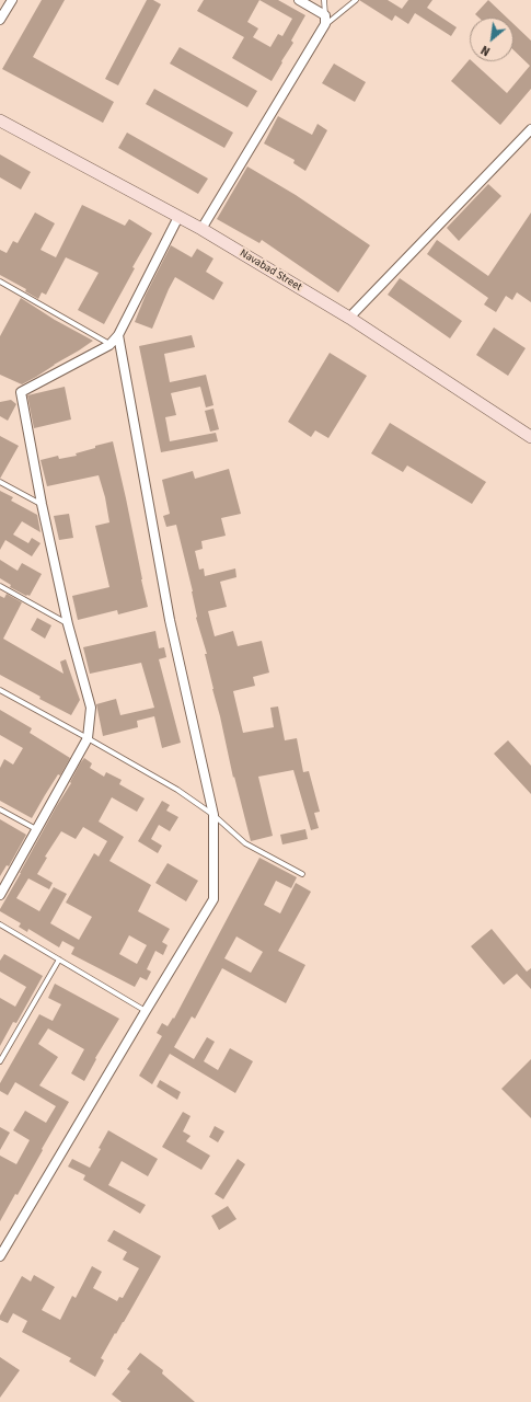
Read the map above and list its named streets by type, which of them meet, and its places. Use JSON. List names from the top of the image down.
{
  "streets": {
    "street": ["Navabad Street"]
  },
  "north": "bottom left"
}
